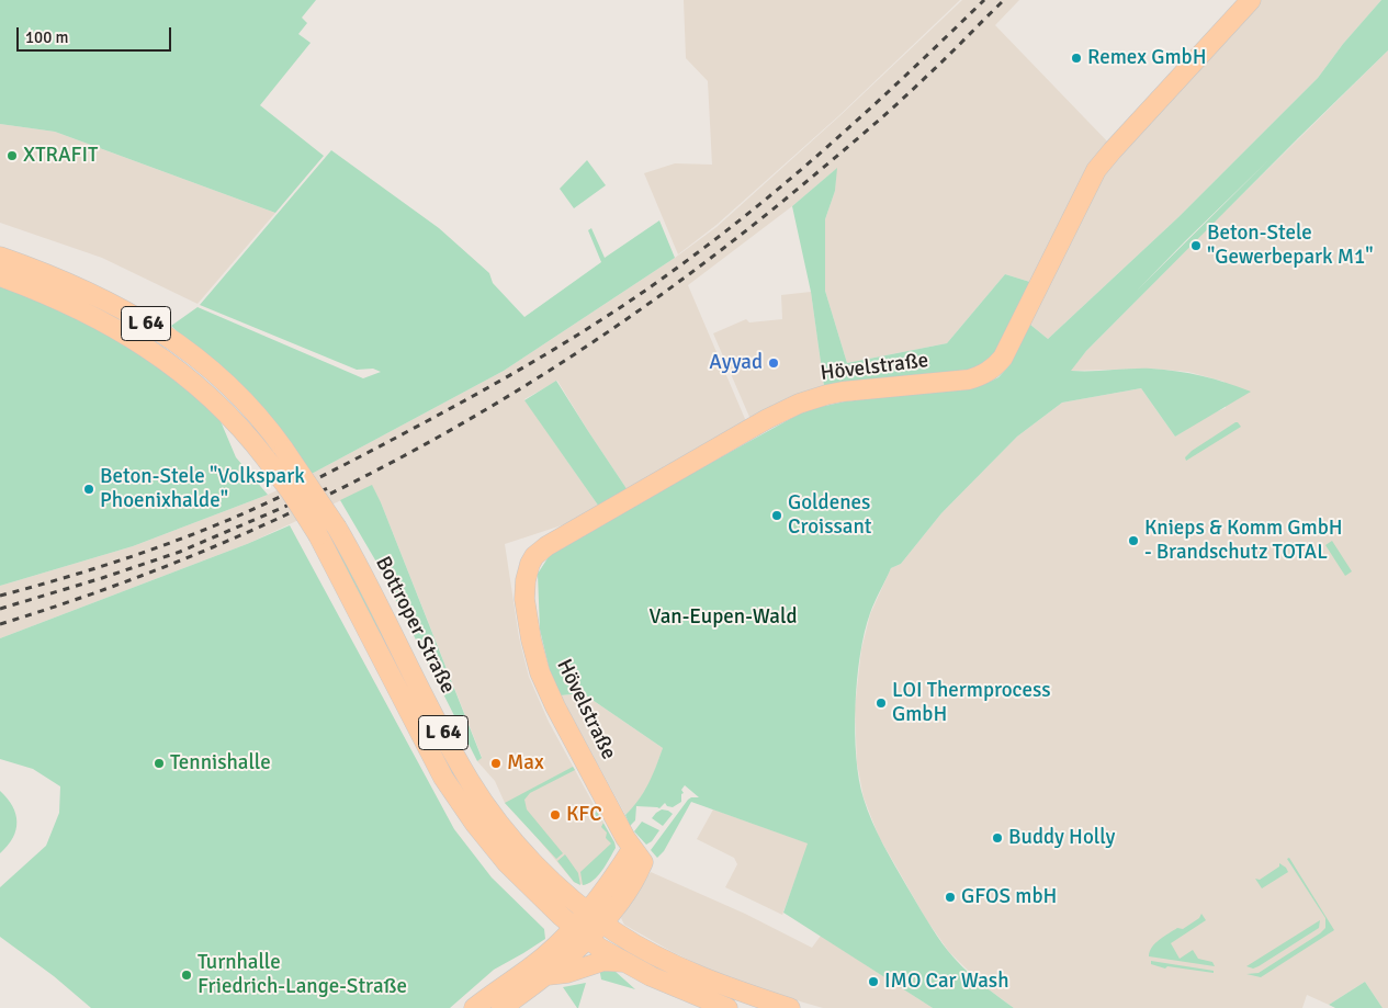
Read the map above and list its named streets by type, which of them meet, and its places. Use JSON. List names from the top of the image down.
{
  "streets": {
    "main road": ["L 64", "Hövelstraße", "Bottroper Straße"]
  },
  "crossings": [
    ["Hövelstraße", "Bottroper Straße"]
  ],
  "parks": ["Van-Eupen-Wald"],
  "places": [
    "Remex GmbH",
    "XTRAFIT",
    "Beton-Stele \"Gewerbepark M1\"",
    "Ayyad",
    "Beton-Stele \"Volkspark Phoenixhalde\"",
    "Goldenes Croissant",
    "Knieps & Komm GmbH - Brandschutz TOTAL",
    "LOI Thermprocess GmbH",
    "Tennishalle",
    "Max",
    "KFC",
    "Buddy Holly",
    "GFOS mbH",
    "Turnhalle Friedrich-Lange-Straße",
    "IMO Car Wash"
  ],
  "scale_bar": "100 m"
}
